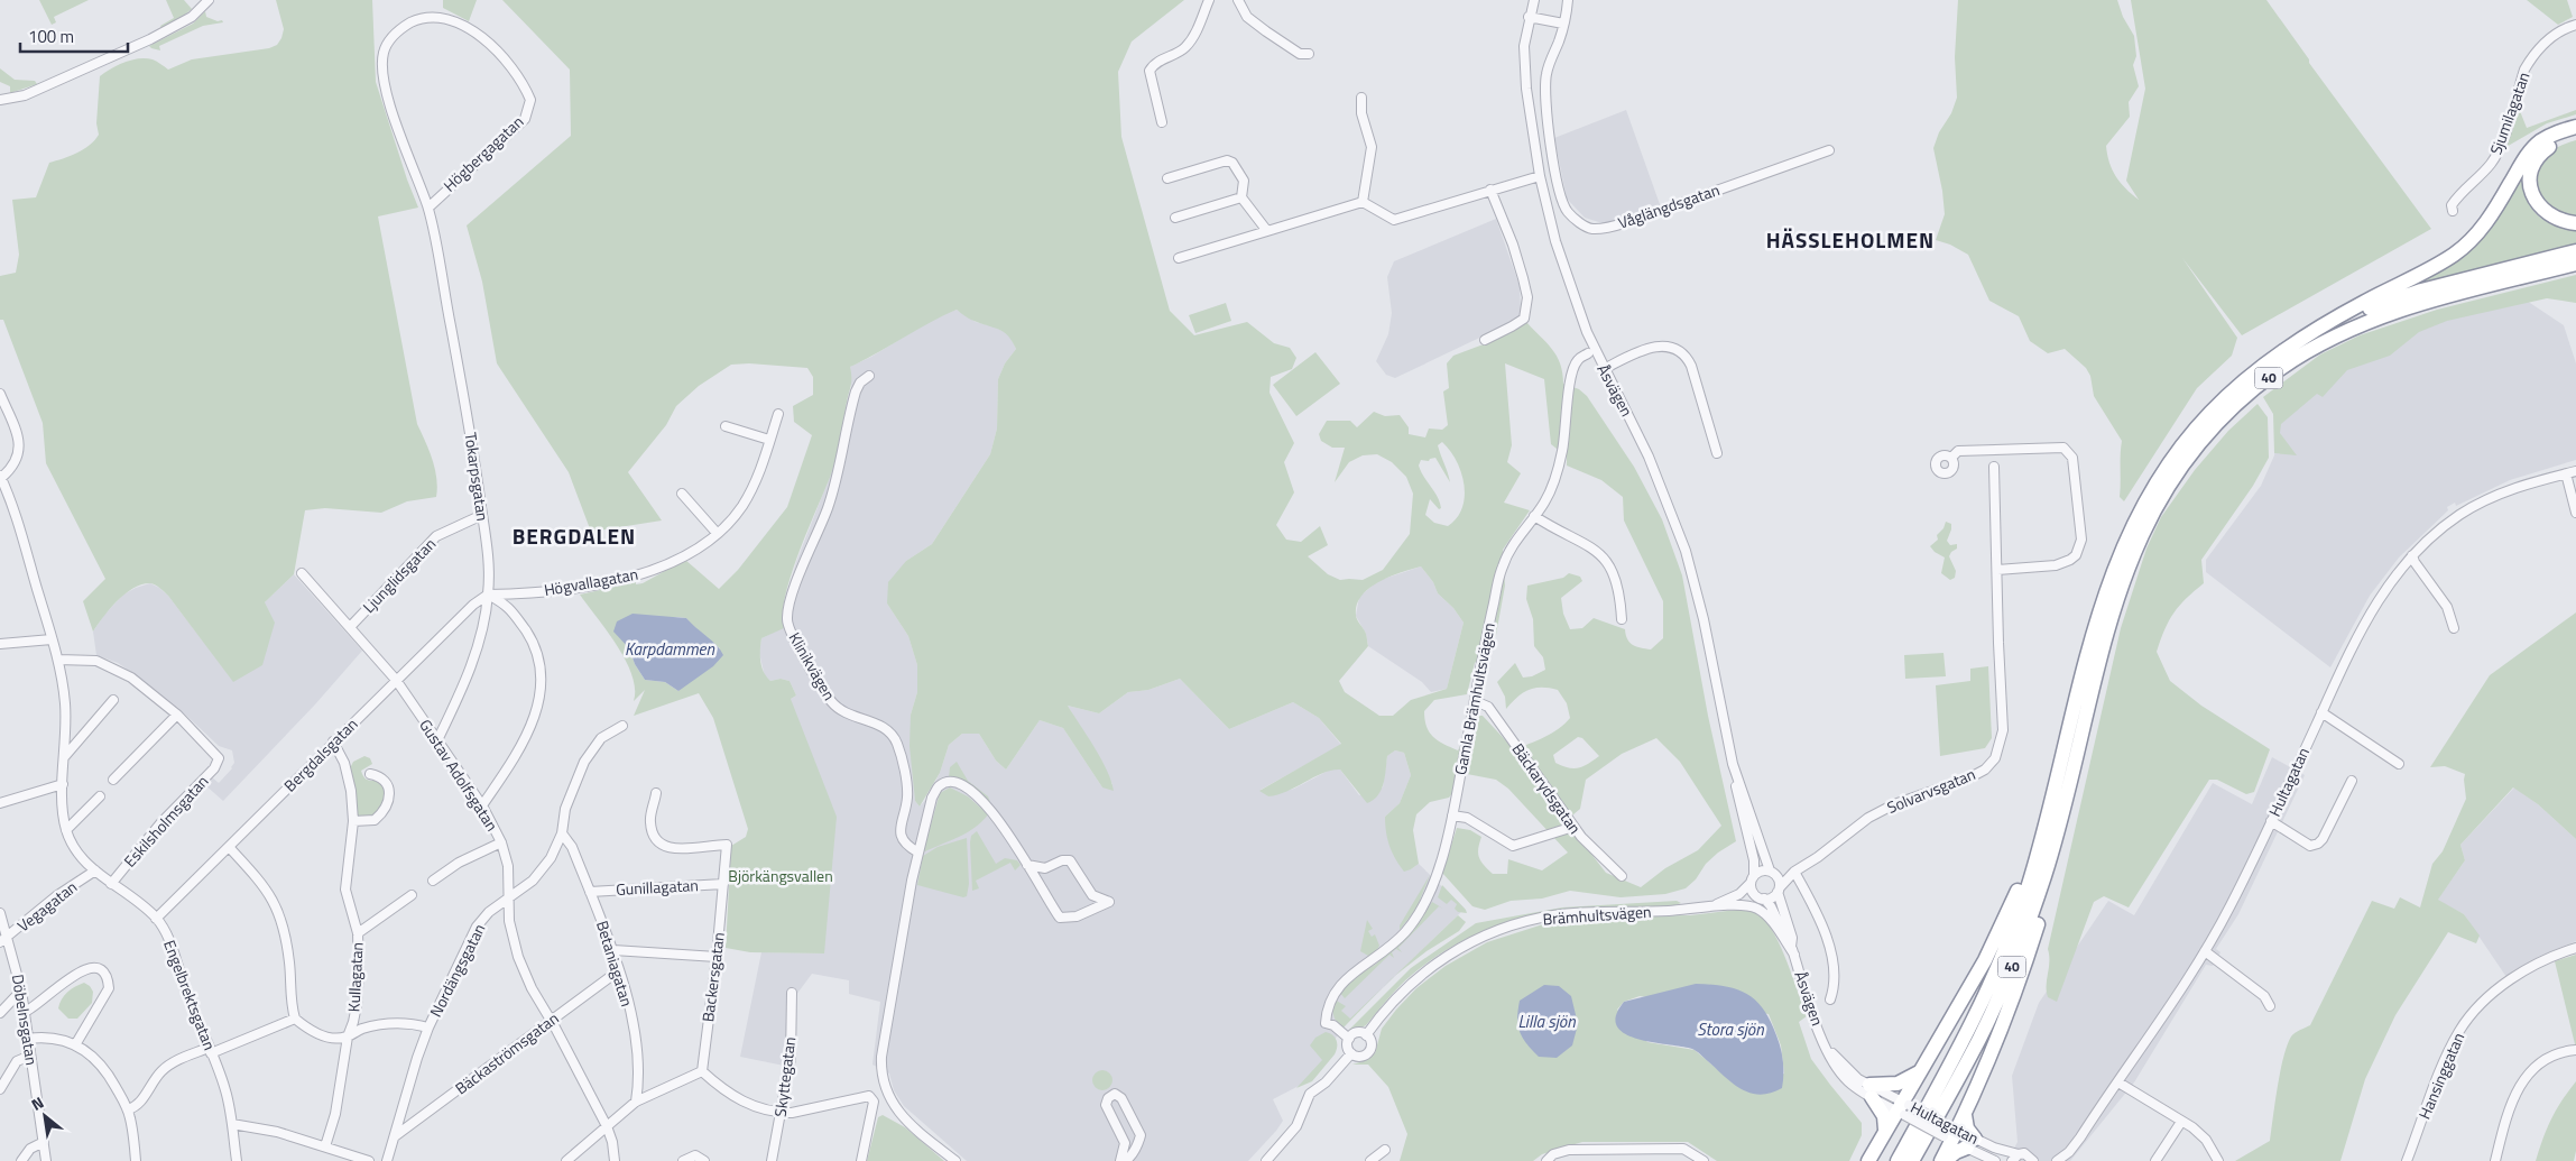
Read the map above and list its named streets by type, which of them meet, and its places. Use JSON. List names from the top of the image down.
{
  "streets": {
    "highway": ["40"],
    "street": [
      "Sjumilagatan",
      "Högbergagatan",
      "Våglängdsgatan",
      "Åsvägen",
      "Tokarpsgatan",
      "Ljunglidsgatan",
      "Högvallagatan",
      "Klinikvägen",
      "Gamla Brämhultsvägen",
      "Bergdalsgatan",
      "Gustav Adolfsgatan",
      "Hultagatan",
      "Bäckarydsgatan",
      "Solvarvsgatan",
      "Eskilsholmsgatan",
      "Gunillagatan",
      "Vegagatan",
      "Brämhultsvägen",
      "Betaniagatan",
      "Nordängsgatan",
      "Kullagatan",
      "Backersgatan",
      "Engelbrektsgatan",
      "Döbelnsgatan",
      "Bäckaströmsgatan",
      "Hansinggatan",
      "Skyttegatan"
    ]
  },
  "crossings": [
    ["Högbergagatan", "Tokarpsgatan"],
    ["Åsvägen", "Hultagatan"],
    ["Åsvägen", "Brämhultsvägen"],
    ["Tokarpsgatan", "Ljunglidsgatan"],
    ["Tokarpsgatan", "Högvallagatan"],
    ["Tokarpsgatan", "Bergdalsgatan"],
    ["Tokarpsgatan", "Gustav Adolfsgatan"],
    ["Ljunglidsgatan", "Gustav Adolfsgatan"],
    ["Högvallagatan", "Bergdalsgatan"],
    ["Gamla Brämhultsvägen", "Bäckarydsgatan"],
    ["Gamla Brämhultsvägen", "Brämhultsvägen"],
    ["Bergdalsgatan", "Gustav Adolfsgatan"],
    ["Bergdalsgatan", "Kullagatan"],
    ["Bergdalsgatan", "Engelbrektsgatan"],
    ["Gustav Adolfsgatan", "Nordängsgatan"],
    ["Gustav Adolfsgatan", "Bäckaströmsgatan"],
    ["Eskilsholmsgatan", "Engelbrektsgatan"],
    ["Gunillagatan", "Betaniagatan"],
    ["Gunillagatan", "Backersgatan"],
    ["Vegagatan", "Engelbrektsgatan"],
    ["Vegagatan", "Döbelnsgatan"],
    ["Betaniagatan", "Nordängsgatan"],
    ["Betaniagatan", "Bäckaströmsgatan"],
    ["Nordängsgatan", "Bäckaströmsgatan"]
  ],
  "districts": ["HÄSSLEHOLMEN", "BERGDALEN"],
  "water": ["Karpdammen", "Lilla sjön", "Stora sjön"],
  "parks": ["Björkängsvallen"],
  "scale_bar": "100 m",
  "north": "top left"
}
